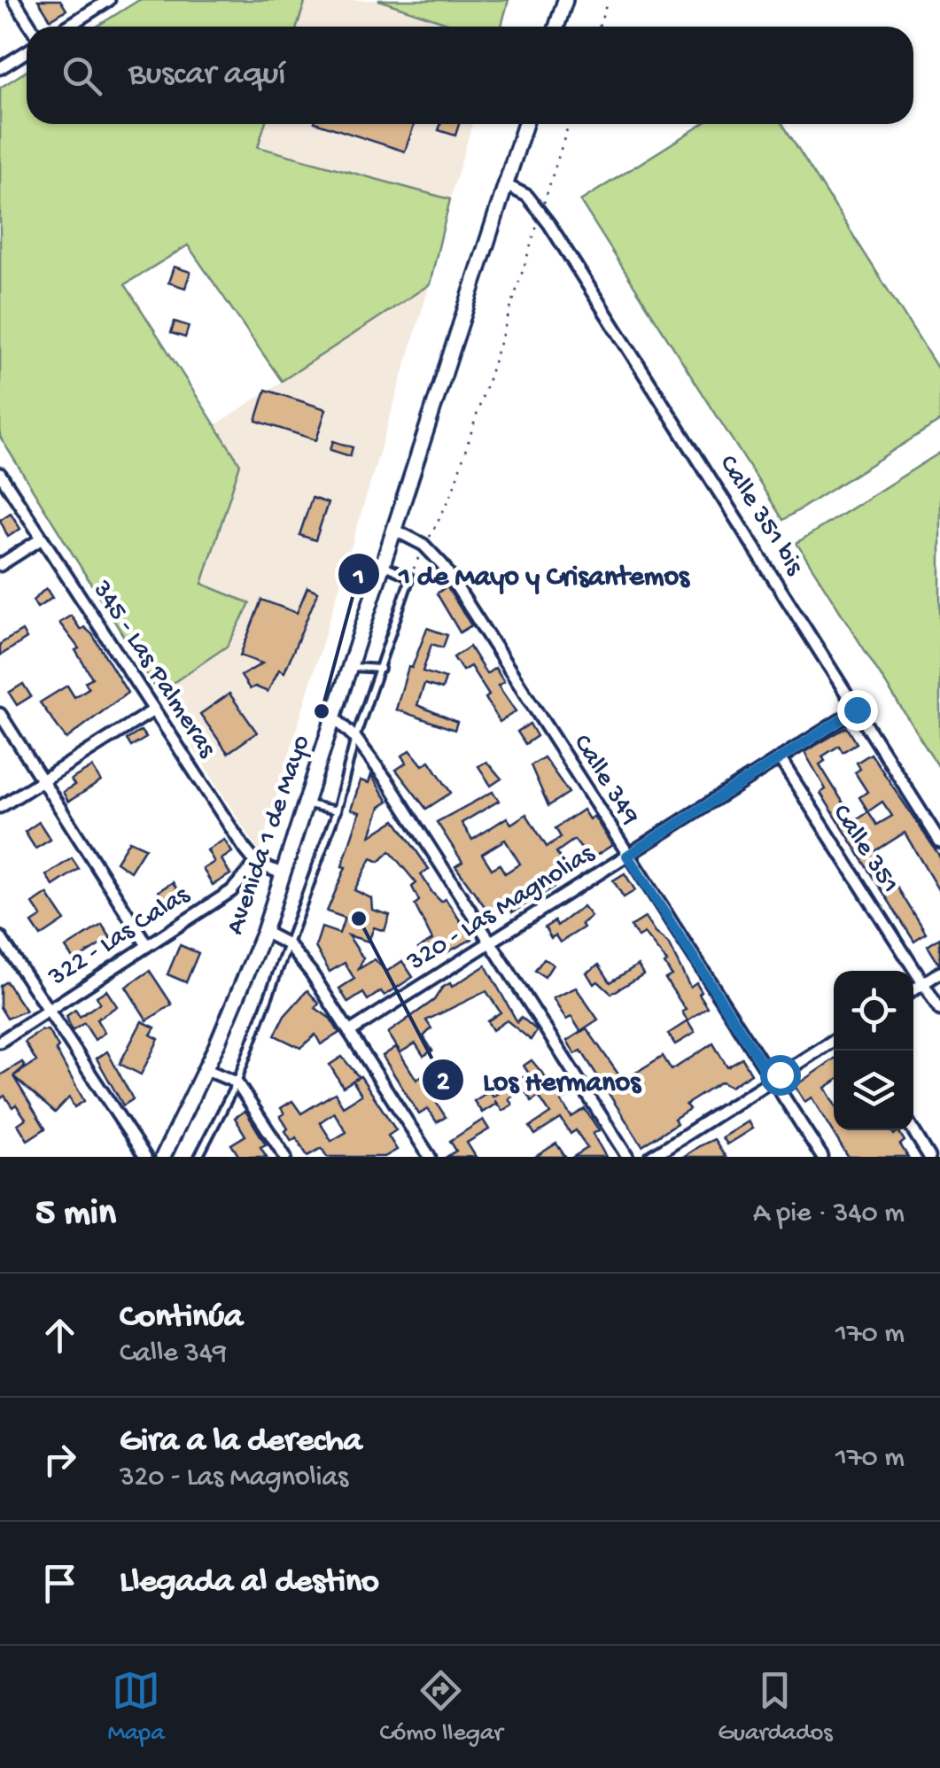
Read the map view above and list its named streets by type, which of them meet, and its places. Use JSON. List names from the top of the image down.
{
  "streets": {
    "main road": ["Avenida 1 de Mayo"],
    "street": [
      "Calle 351 bis",
      "345 - Las Palmeras",
      "Calle 349",
      "Calle 351",
      "320 - Las Magnolias",
      "322 - Las Calas"
    ]
  },
  "crossings": [
    ["Calle 351 bis", "Avenida 1 de Mayo"],
    ["Calle 351 bis", "320 - Las Magnolias"],
    ["345 - Las Palmeras", "322 - Las Calas"],
    ["Calle 349", "Avenida 1 de Mayo"],
    ["Calle 349", "320 - Las Magnolias"],
    ["Calle 351", "320 - Las Magnolias"]
  ],
  "places": ["1 de Mayo y Crisantemos", "Los Hermanos"],
  "page": {
    "search": "Buscar aquí",
    "heading": ["5 min", "A pie · 340 m"],
    "list": [
      ["Continúa", "Calle 349", "170 m"],
      ["Gira a la derecha", "320 - Las Magnolias", "170 m"],
      "Llegada al destino"
    ],
    "nav": ["Mapa", "Cómo llegar", "Guardados"]
  }
}
